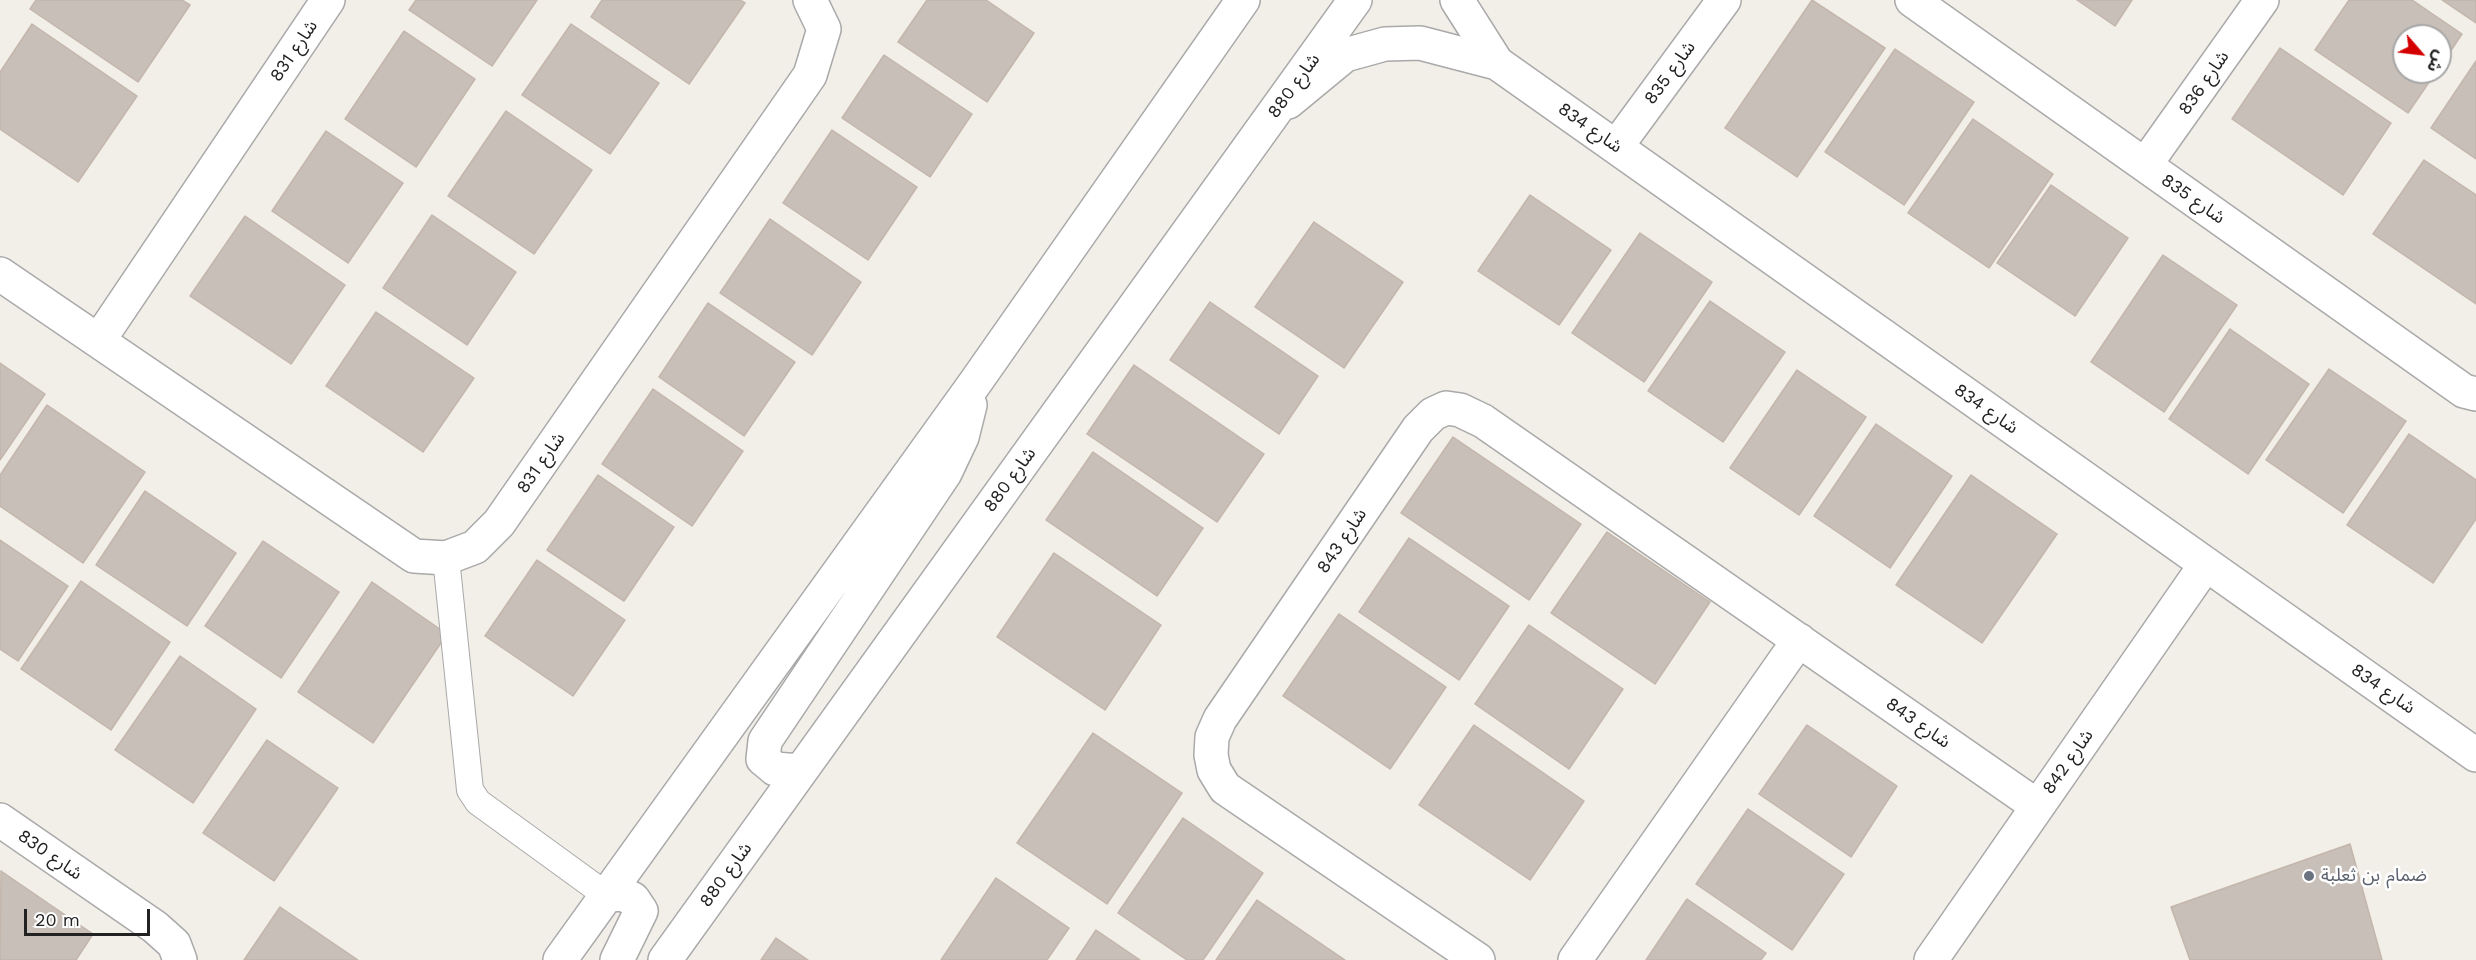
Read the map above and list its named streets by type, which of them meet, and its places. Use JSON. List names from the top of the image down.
{
  "streets": {
    "street": [
      "شارع 831",
      "شارع 835",
      "شارع 836",
      "شارع 880",
      "شارع 834",
      "شارع 843",
      "شارع 842",
      "شارع 830"
    ]
  },
  "crossings": [
    ["شارع 835", "شارع 836"],
    ["شارع 835", "شارع 834"],
    ["شارع 880", "شارع 834"],
    ["شارع 834", "شارع 842"],
    ["شارع 843", "شارع 842"]
  ],
  "places": ["ضمام بن ثعلبة"],
  "scale_bar": "20 m",
  "north": "bottom right"
}
